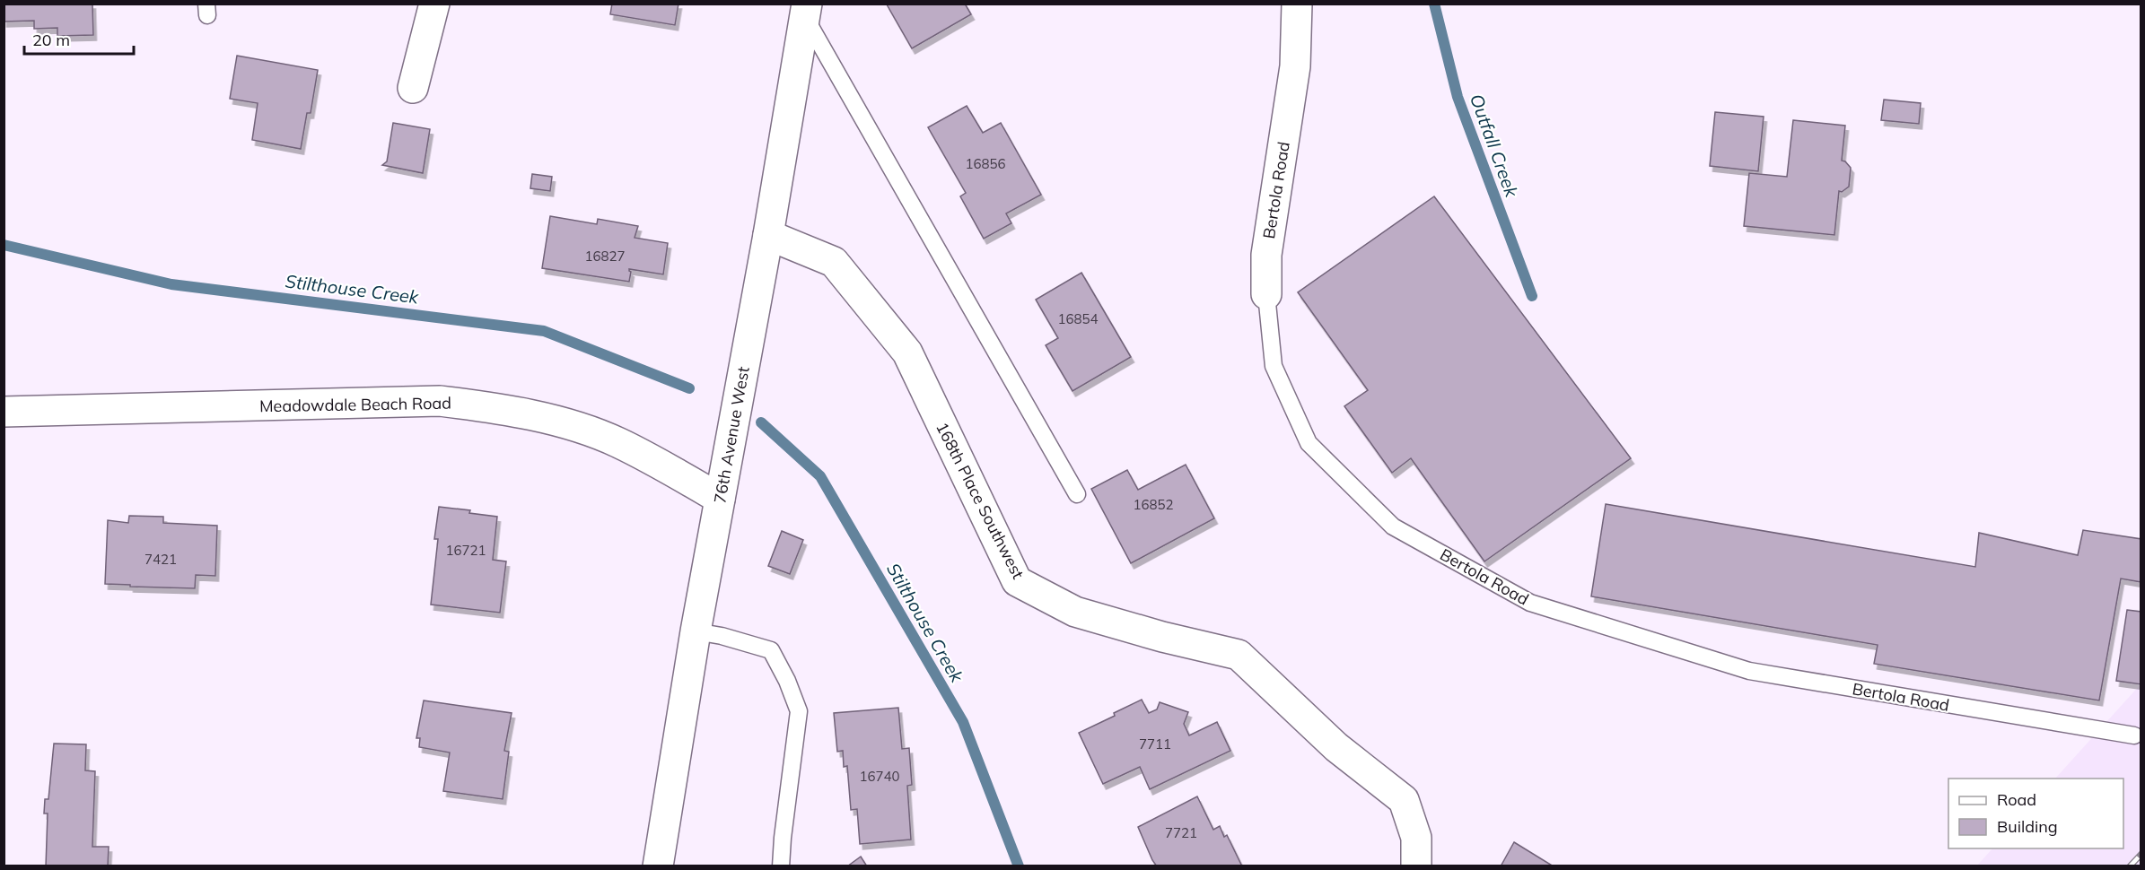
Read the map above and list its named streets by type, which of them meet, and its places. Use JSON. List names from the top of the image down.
{
  "streets": {
    "street": [
      "Bertola Road",
      "Meadowdale Beach Road",
      "76th Avenue West",
      "168th Place Southwest"
    ]
  },
  "crossings": [
    ["Meadowdale Beach Road", "76th Avenue West"],
    ["76th Avenue West", "168th Place Southwest"]
  ],
  "water": ["Outfall Creek", "Stilthouse Creek"],
  "house_numbers": [
    "16856",
    "16827",
    "16854",
    "16852",
    "16721",
    "7421",
    "7711",
    "16740",
    "7721"
  ],
  "legend": ["Road", "Building"],
  "scale_bar": "20 m"
}
